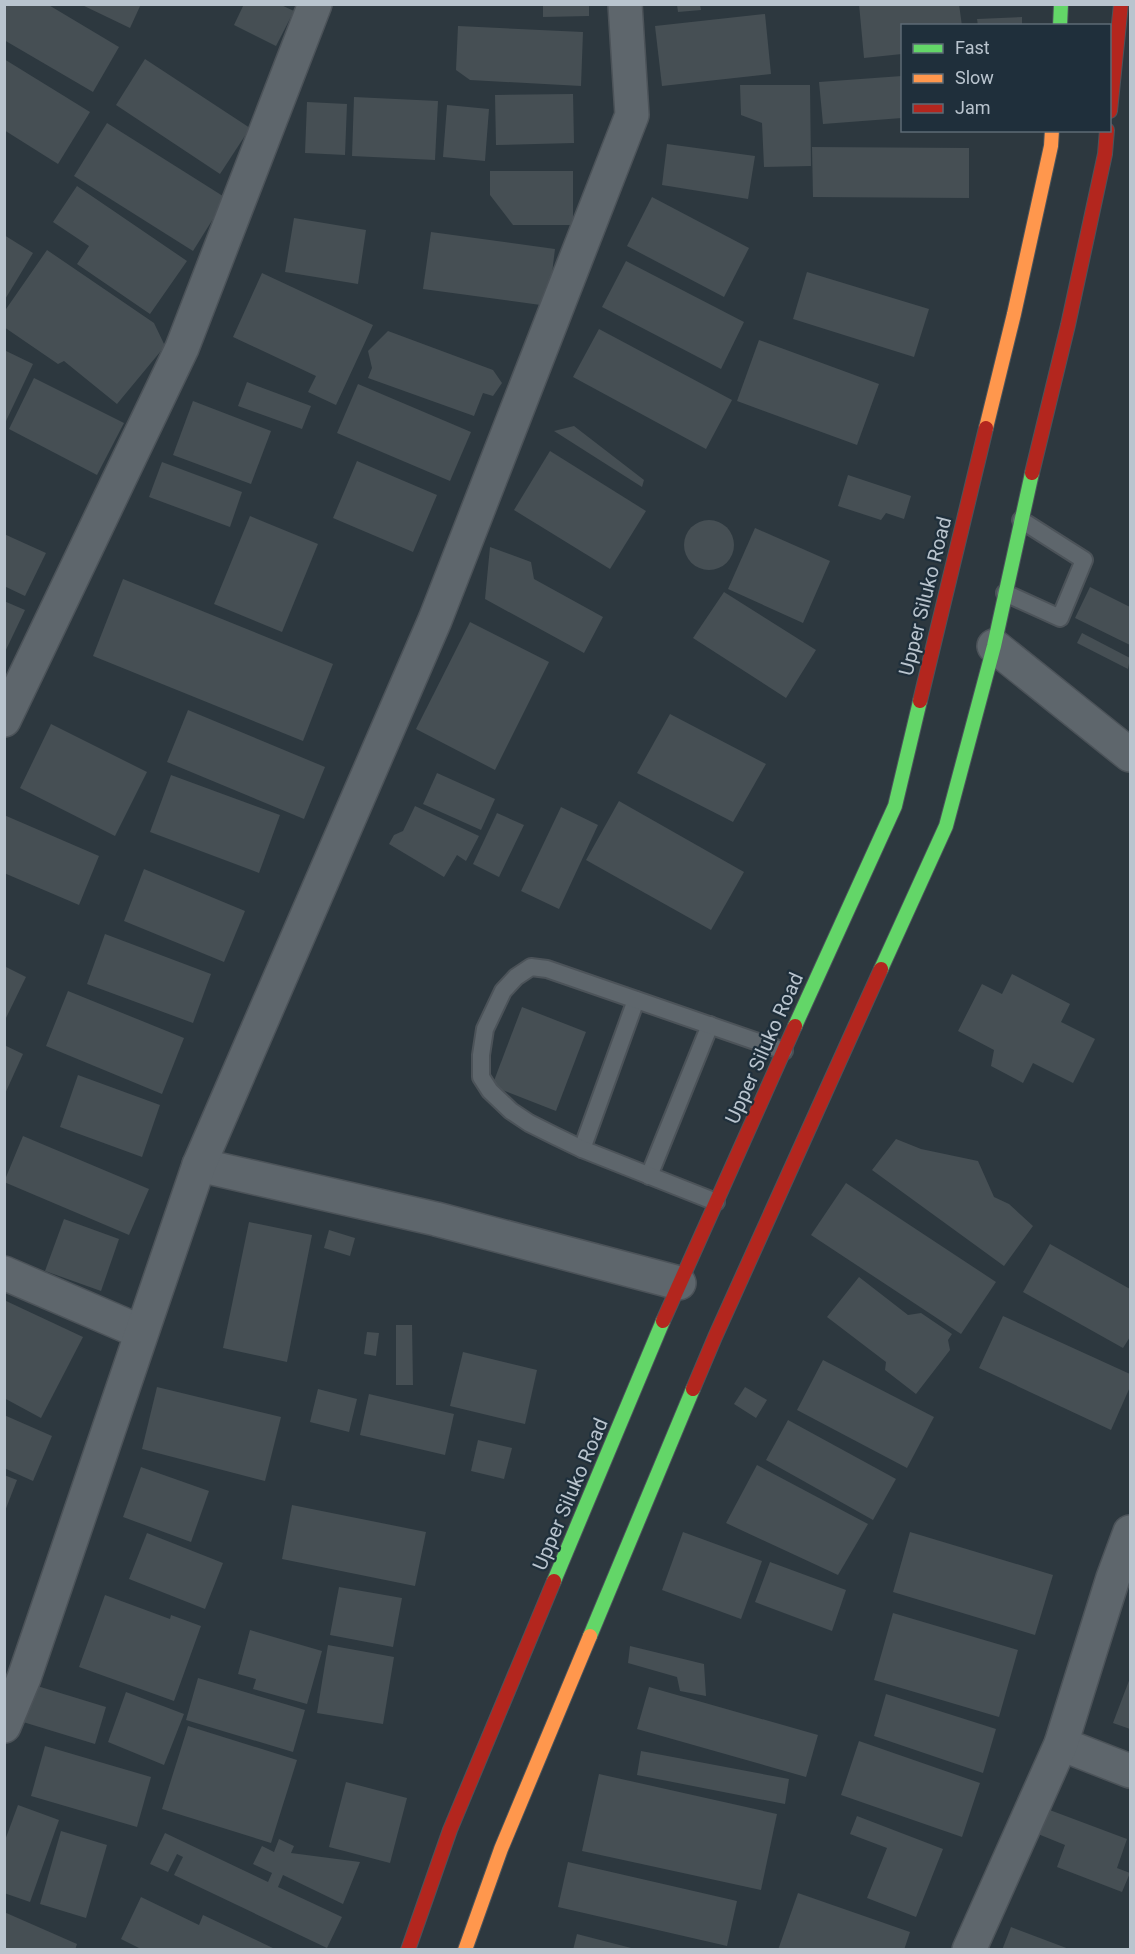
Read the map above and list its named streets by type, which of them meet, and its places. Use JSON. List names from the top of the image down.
{
  "streets": {
    "main road": ["Upper Siluko Road"]
  },
  "legend": ["Fast", "Slow", "Jam"]
}
